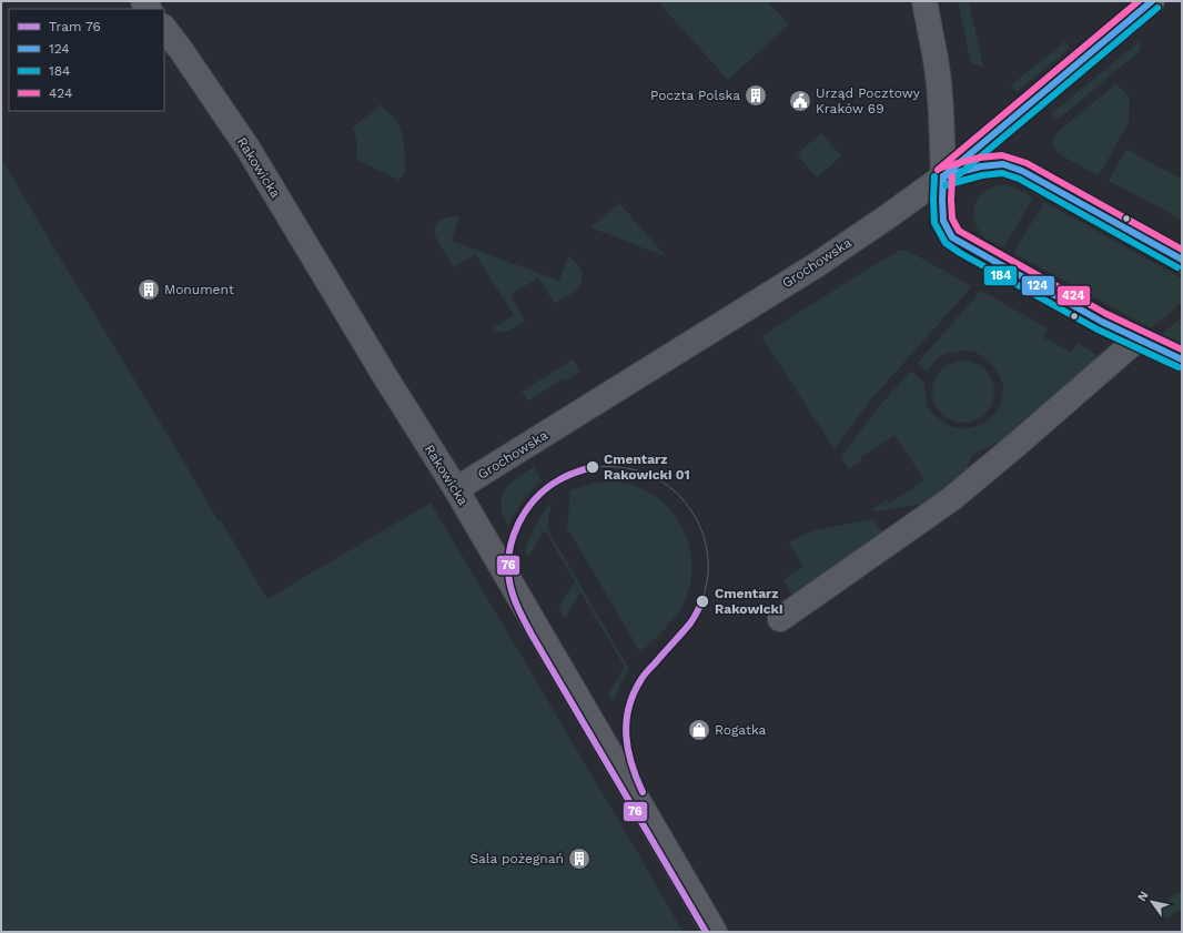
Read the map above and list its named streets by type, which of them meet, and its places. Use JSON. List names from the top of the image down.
{
  "streets": {
    "street": ["Rakowicka", "Grochowska"]
  },
  "crossings": [
    ["Rakowicka", "Grochowska"]
  ],
  "places": {
    "building": ["Poczta Polska", "Monument", "Sala pożegnań"],
    "public building": ["Urząd Pocztowy Kraków 69"],
    "other": ["Cmentarz Rakowicki 01", "Cmentarz Rakowicki"],
    "shop": ["Rogatka"]
  },
  "lines": [
    "transit line 124",
    "transit line 424",
    "transit line 184",
    "tram line 76"
  ],
  "legend": [
    "Tram 76",
    "124",
    "184",
    "424"
  ],
  "north": "top left"
}
